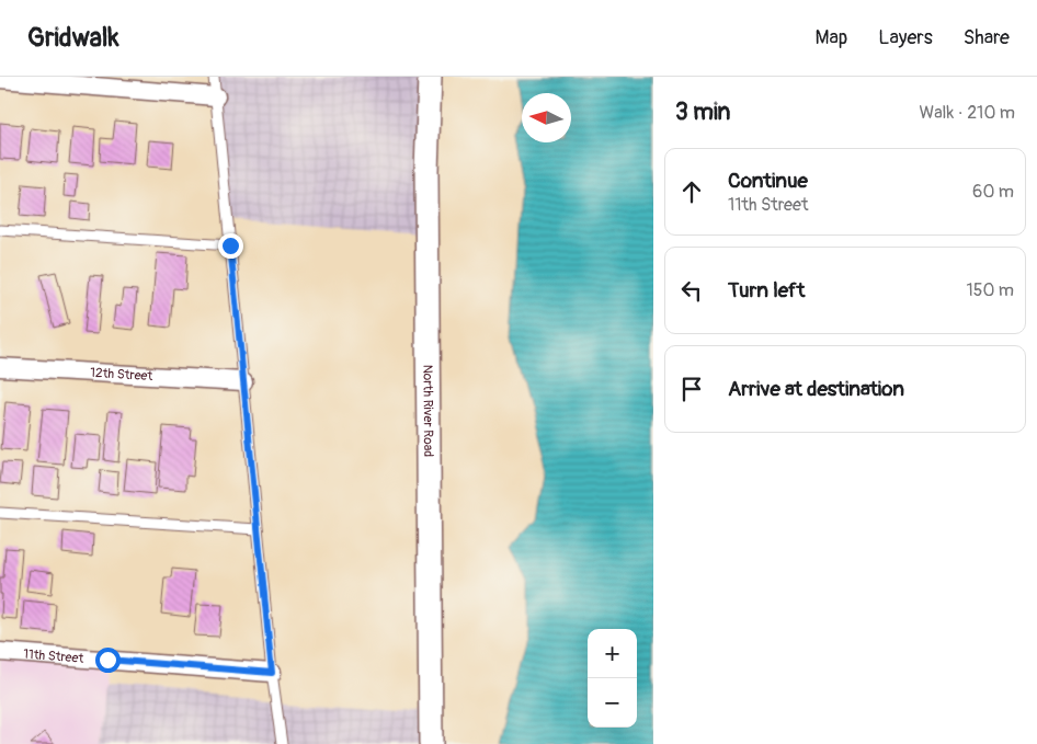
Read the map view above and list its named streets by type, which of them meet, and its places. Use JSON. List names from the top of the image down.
{
  "streets": {
    "street": ["12th Street", "North River Road", "11th Street"]
  },
  "north": "left",
  "page": {
    "header": "Gridwalk",
    "nav": ["Map", "Layers", "Share"],
    "heading": ["3 min", "Walk · 210 m"],
    "list": [
      ["Continue", "11th Street", "60 m"],
      ["Turn left", "150 m"],
      "Arrive at destination"
    ],
    "map_buttons": ["+", "−"]
  }
}
